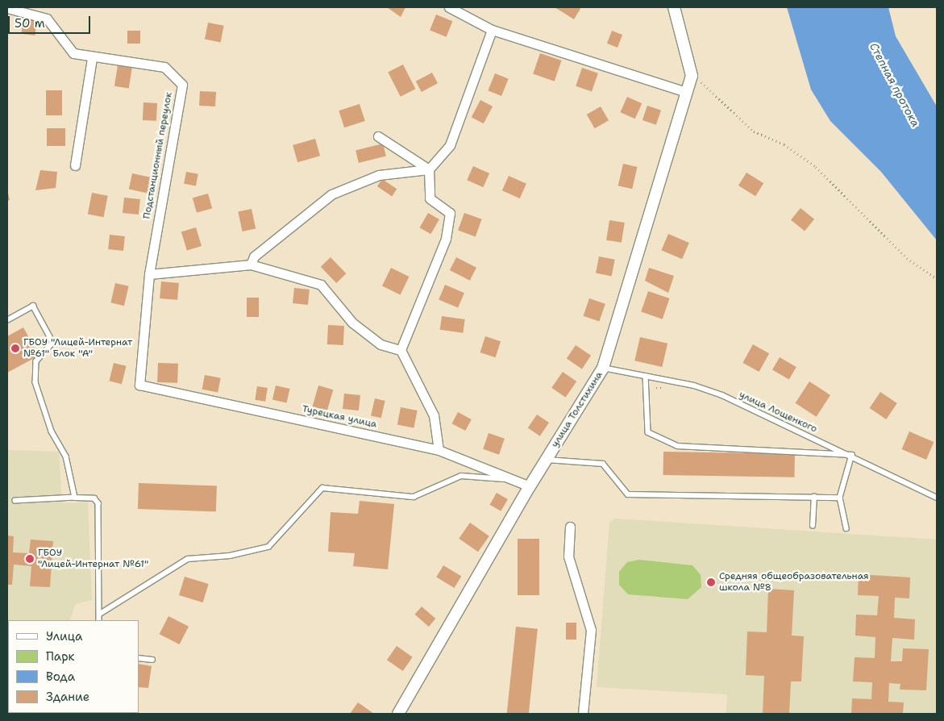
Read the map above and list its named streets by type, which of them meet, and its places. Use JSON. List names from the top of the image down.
{
  "streets": {
    "street": ["Подстанционный переулок", "улица Толстихина", "Турецкая улица"],
    "lane": ["улица Лощенкого"]
  },
  "crossings": [
    ["Подстанционный переулок", "Турецкая улица"],
    ["улица Толстихина", "улица Лощенкого"],
    ["улица Толстихина", "Турецкая улица"]
  ],
  "water": ["Степная протока"],
  "places": ["ГБОУ \"Лицей-Интернат №61\" Блок \"А\"", "ГБОУ \"Лицей-Интернат №61\"", "Средняя общеобразовательная школа №8"],
  "legend": [
    "Улица",
    "Парк",
    "Вода",
    "Здание"
  ],
  "scale_bar": "50 m"
}
